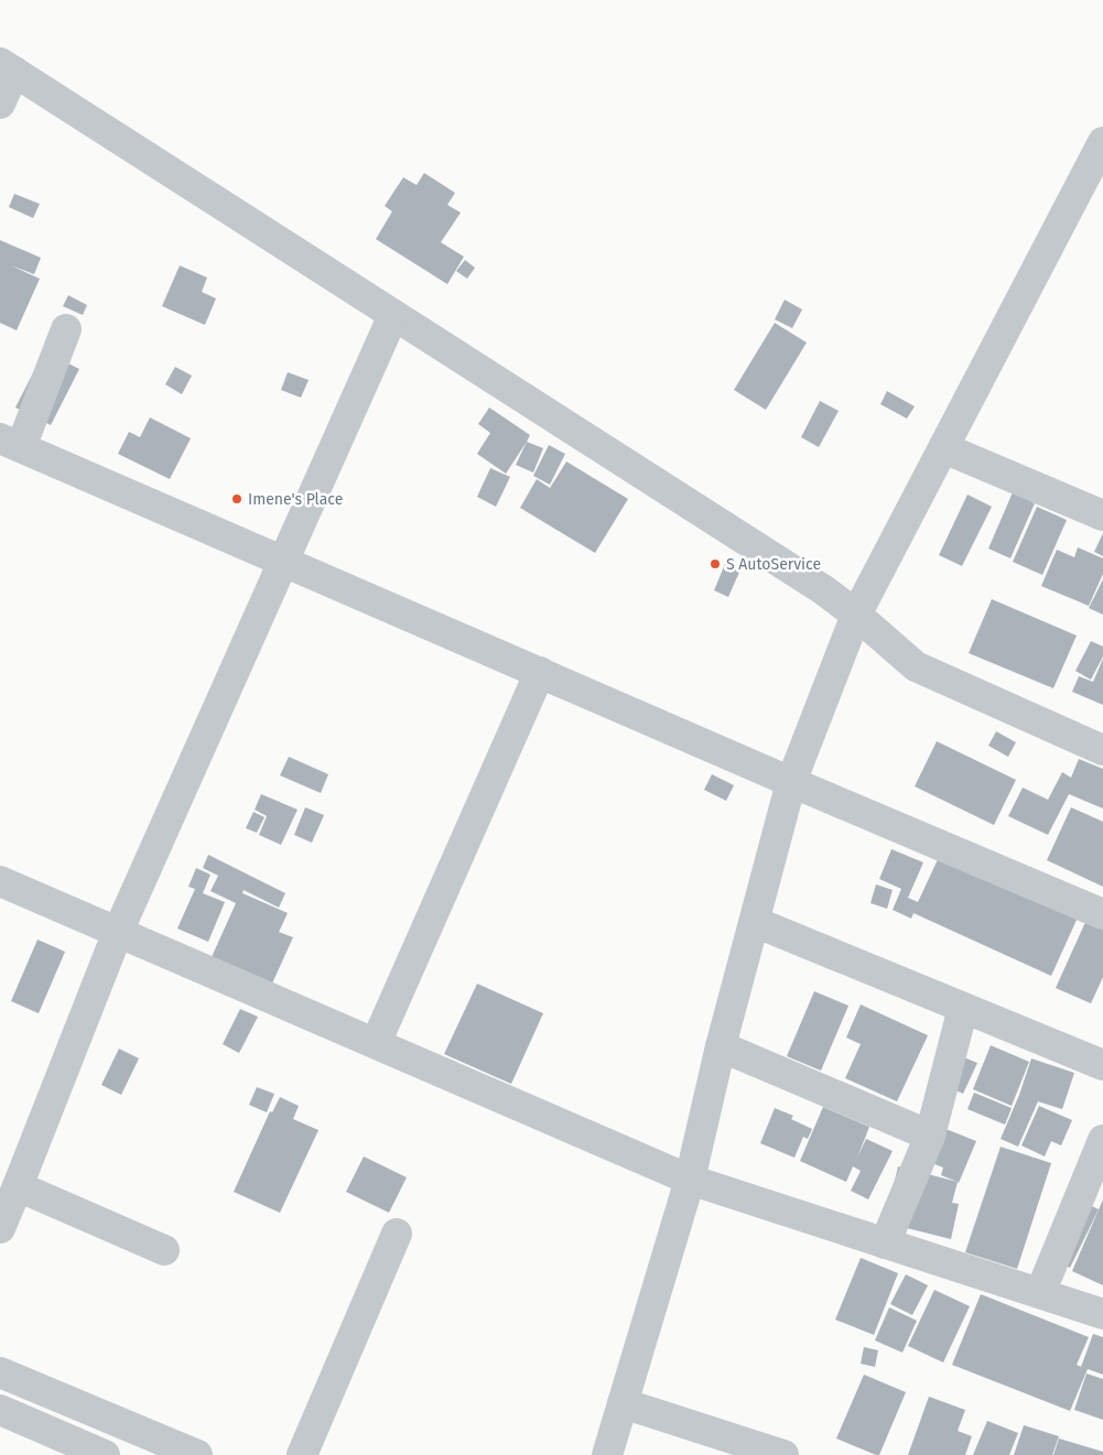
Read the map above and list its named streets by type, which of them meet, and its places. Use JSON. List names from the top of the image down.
{
  "places": ["Imene's Place", "S AutoService"]
}
